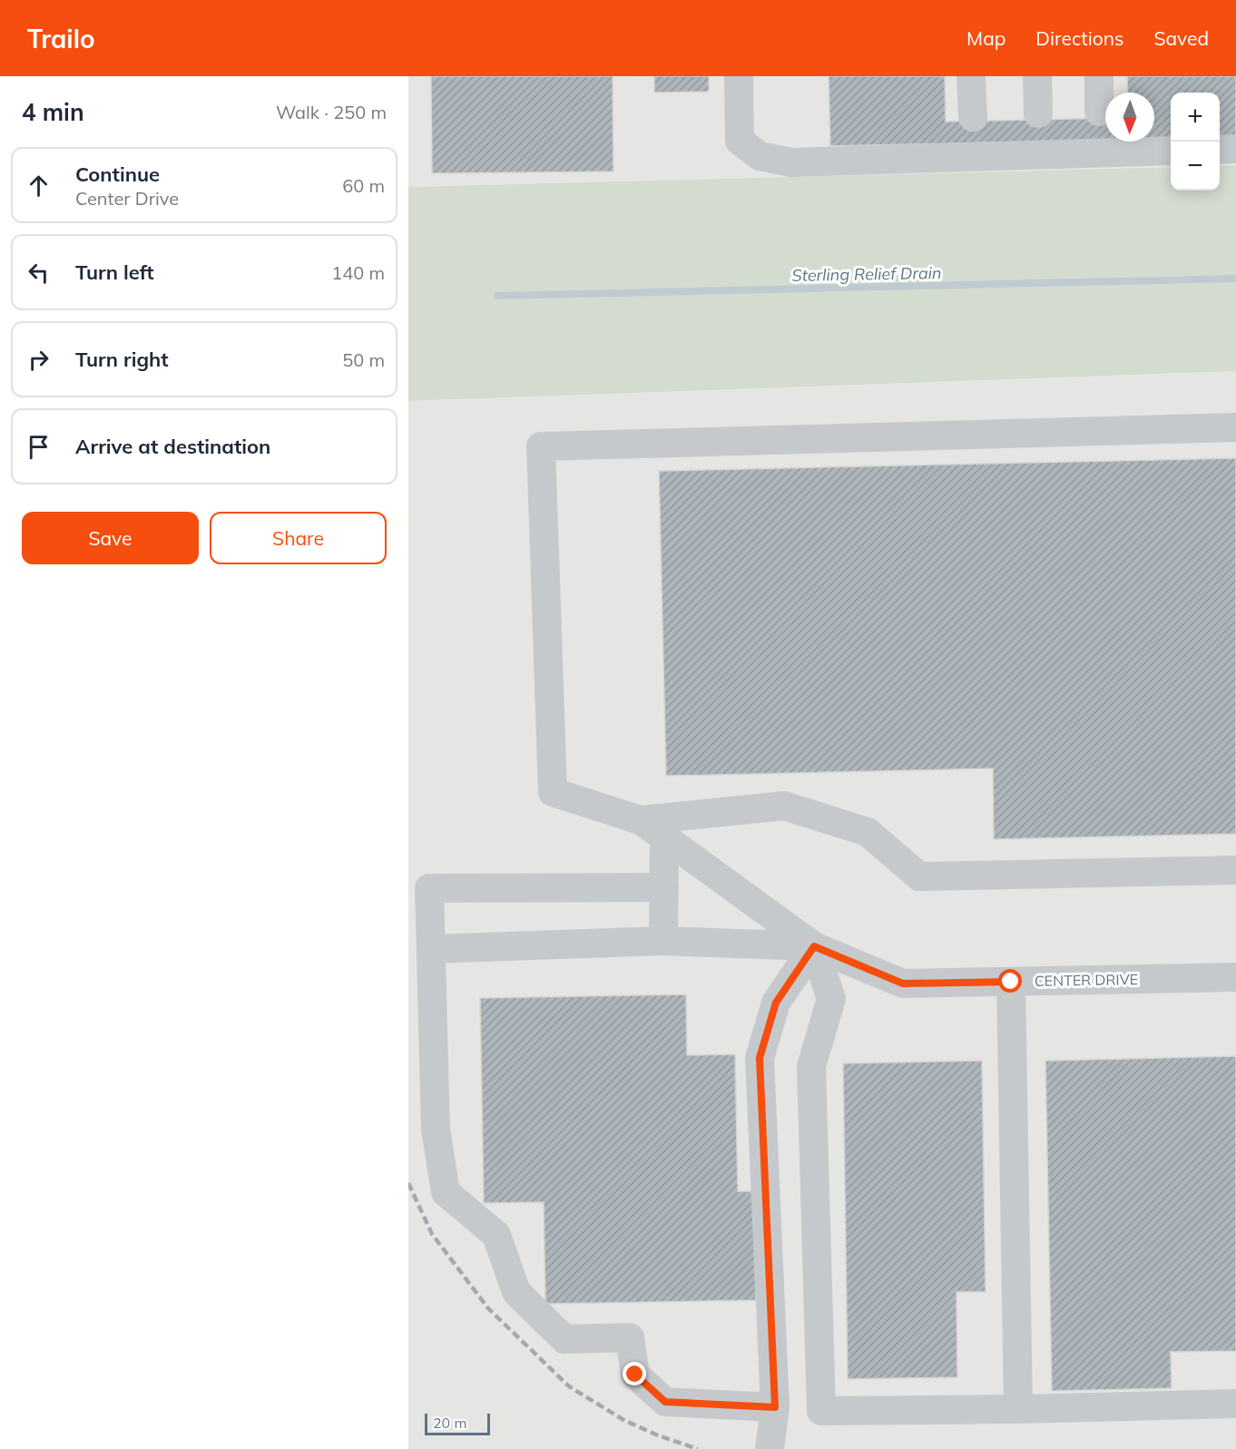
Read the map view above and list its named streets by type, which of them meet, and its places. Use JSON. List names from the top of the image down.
{
  "streets": {
    "street": ["CENTER DRIVE"]
  },
  "water": ["Sterling Relief Drain"],
  "scale_bar": "20 m",
  "north": "bottom",
  "page": {
    "header": "Trailo",
    "nav": ["Map", "Directions", "Saved"],
    "heading": ["4 min", "Walk · 250 m"],
    "map_buttons": ["+", "−"],
    "list": [
      ["Continue", "Center Drive", "60 m"],
      ["Turn left", "140 m"],
      ["Turn right", "50 m"],
      "Arrive at destination"
    ],
    "buttons": ["Save", "Share"],
    "scale": "20 m"
  }
}
